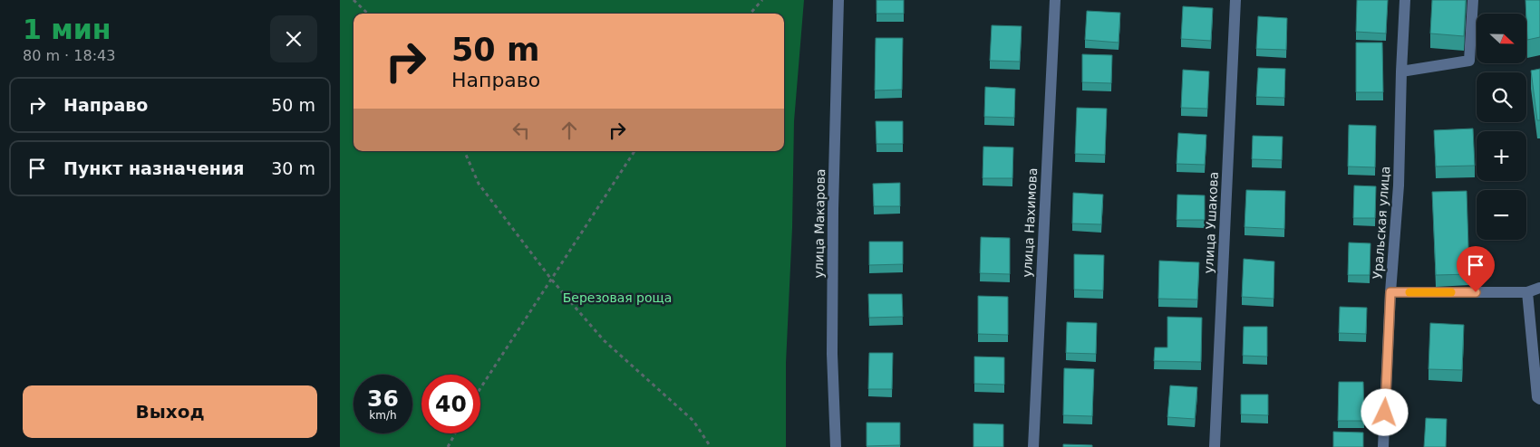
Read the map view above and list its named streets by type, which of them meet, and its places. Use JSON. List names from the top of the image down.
{
  "streets": {
    "street": [
      "улица Нахимова",
      "улица Ушакова",
      "Уральская улица",
      "улица Макарова"
    ]
  },
  "parks": ["Березовая роща"],
  "north": "right",
  "page": {
    "heading": ["1 мин", "80 m · 18:43"],
    "map_buttons": ["+", "−"],
    "turn": ["50 m", "Направо"],
    "list": [
      {
        "name": "Направо",
        "value": "50 m"
      },
      {
        "name": "Пункт назначения",
        "value": "30 m"
      }
    ],
    "speed": "36 km/h",
    "limit": "40",
    "buttons": "Выход"
  }
}
